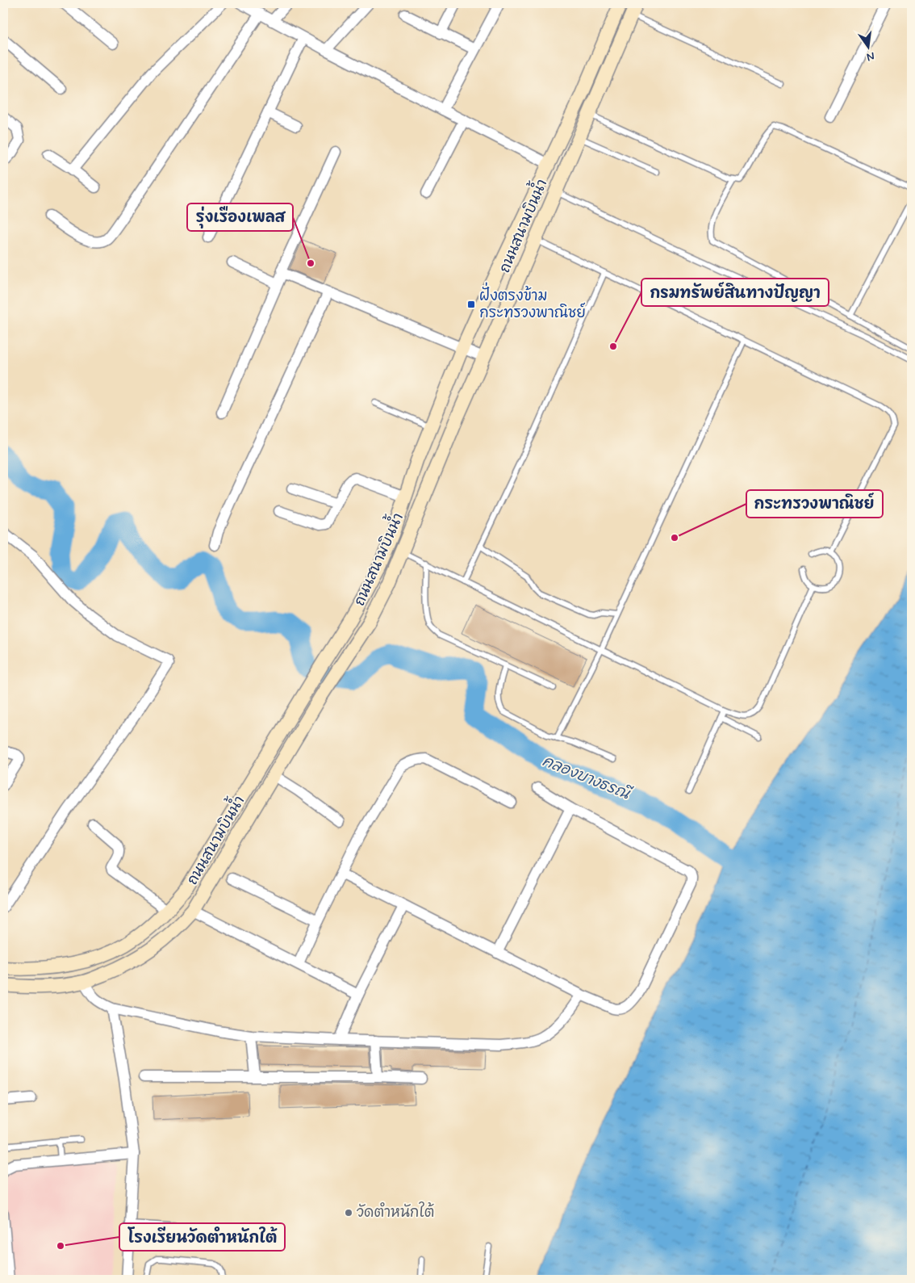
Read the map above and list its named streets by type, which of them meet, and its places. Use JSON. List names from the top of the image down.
{
  "streets": {
    "main road": ["ถนนสนามบินน้ำ"]
  },
  "water": ["คลองบางธรณี"],
  "places": {
    "other": [
      "รุ่งเรืองเพลส",
      "กรมทรัพย์สินทางปัญญา",
      "กระทรวงพาณิชย์",
      "วัดตำหนักใต้",
      "โรงเรียนวัดตำหนักใต้"
    ],
    "transit": ["ฝั่งตรงข้าม กระทรวงพาณิชย์"]
  },
  "north": "bottom"
}
